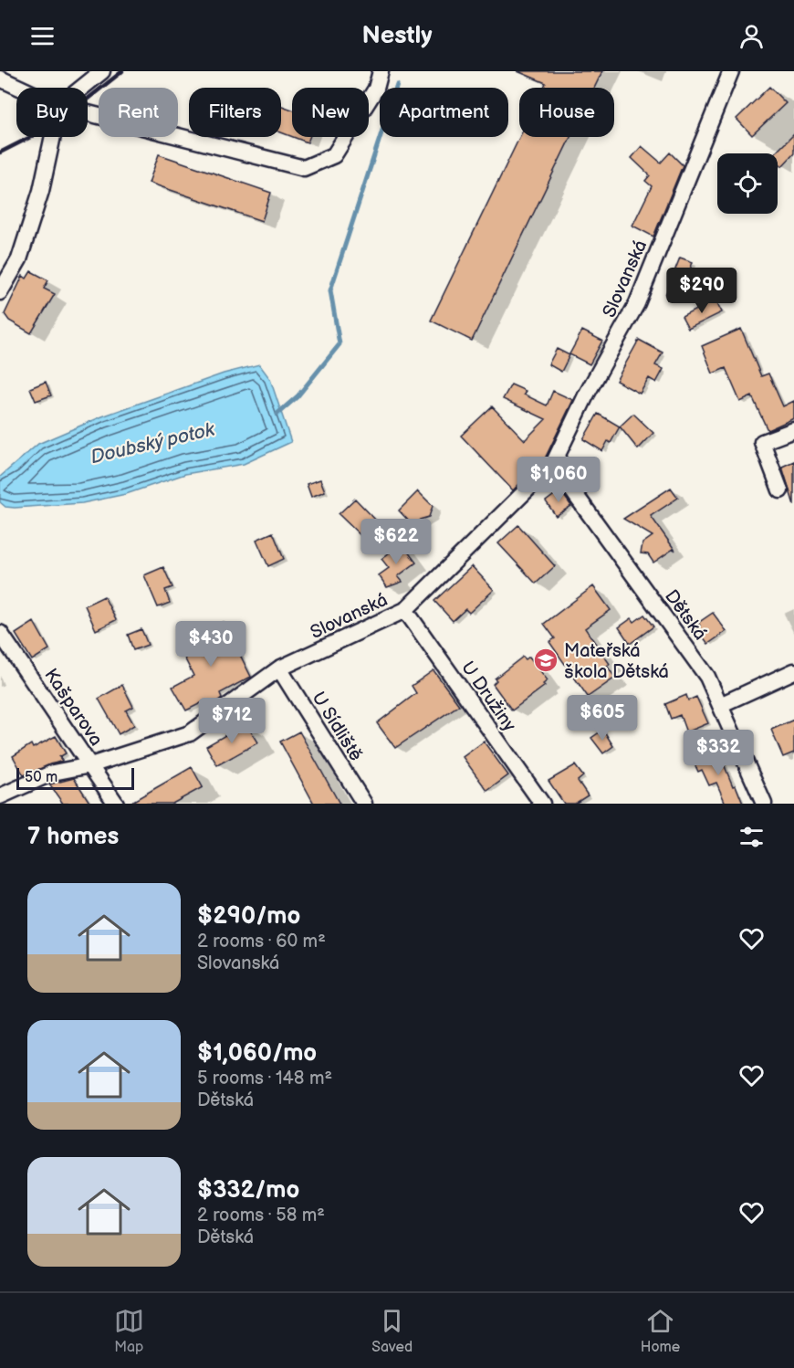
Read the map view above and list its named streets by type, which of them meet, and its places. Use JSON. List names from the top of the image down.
{
  "streets": {
    "street": [
      "Slovanská",
      "Dětská",
      "U Družiny",
      "Kašparova",
      "U Sídliště"
    ]
  },
  "crossings": [
    ["Slovanská", "Dětská"],
    ["Slovanská", "U Družiny"],
    ["Slovanská", "Kašparova"],
    ["Slovanská", "U Sídliště"]
  ],
  "water": ["Doubský potok"],
  "places": {
    "school or university": ["Mateřská škola Dětská"]
  },
  "scale_bar": "50 m",
  "page": {
    "header": "Nestly",
    "chip": [
      "Buy",
      "Rent",
      "Filters",
      "New",
      "Apartment",
      "House"
    ],
    "price": [
      "$290",
      "$1,060",
      "$622",
      "$430",
      "$605",
      "$712",
      "$332"
    ],
    "scale": "50 m",
    "heading": "7 homes",
    "list": [
      {
        "name": "$290/mo",
        "note": "2 rooms · 60 m² · Slovanská"
      },
      {
        "name": "$1,060/mo",
        "note": "5 rooms · 148 m² · Dětská"
      },
      {
        "name": "$332/mo",
        "note": "2 rooms · 58 m² · Dětská"
      }
    ],
    "tabs": ["Map", "Saved", "Home"]
  }
}
